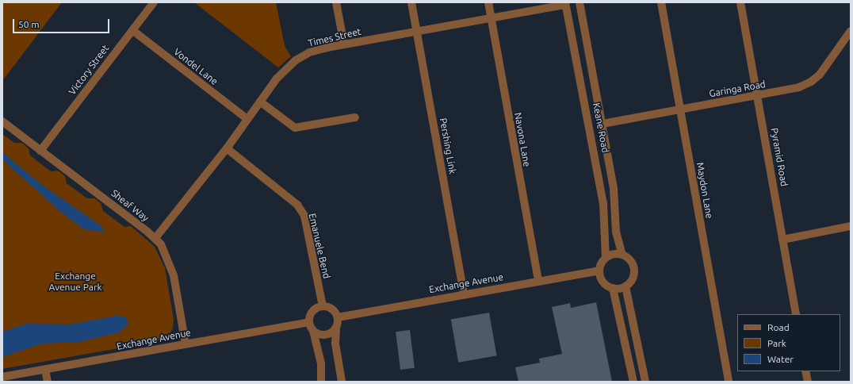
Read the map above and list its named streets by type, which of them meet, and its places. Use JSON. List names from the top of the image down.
{
  "streets": {
    "street": [
      "Times Street",
      "Vondel Lane",
      "Victory Street",
      "Garinga Road",
      "Keane Road",
      "Navona Lane",
      "Pershing Link",
      "Pyramid Road",
      "Maydon Lane",
      "Sheaf Way",
      "Emanuele Bend",
      "Exchange Avenue"
    ]
  },
  "crossings": [
    ["Times Street", "Vondel Lane"],
    ["Times Street", "Keane Road"],
    ["Times Street", "Navona Lane"],
    ["Times Street", "Pershing Link"],
    ["Times Street", "Sheaf Way"],
    ["Times Street", "Emanuele Bend"],
    ["Vondel Lane", "Victory Street"],
    ["Victory Street", "Sheaf Way"],
    ["Garinga Road", "Keane Road"],
    ["Garinga Road", "Pyramid Road"],
    ["Garinga Road", "Maydon Lane"],
    ["Keane Road", "Exchange Avenue"],
    ["Navona Lane", "Exchange Avenue"],
    ["Pershing Link", "Exchange Avenue"],
    ["Sheaf Way", "Exchange Avenue"],
    ["Emanuele Bend", "Exchange Avenue"]
  ],
  "parks": ["Exchange Avenue Park"],
  "legend": ["Road", "Park", "Water"],
  "scale_bar": "50 m"
}
